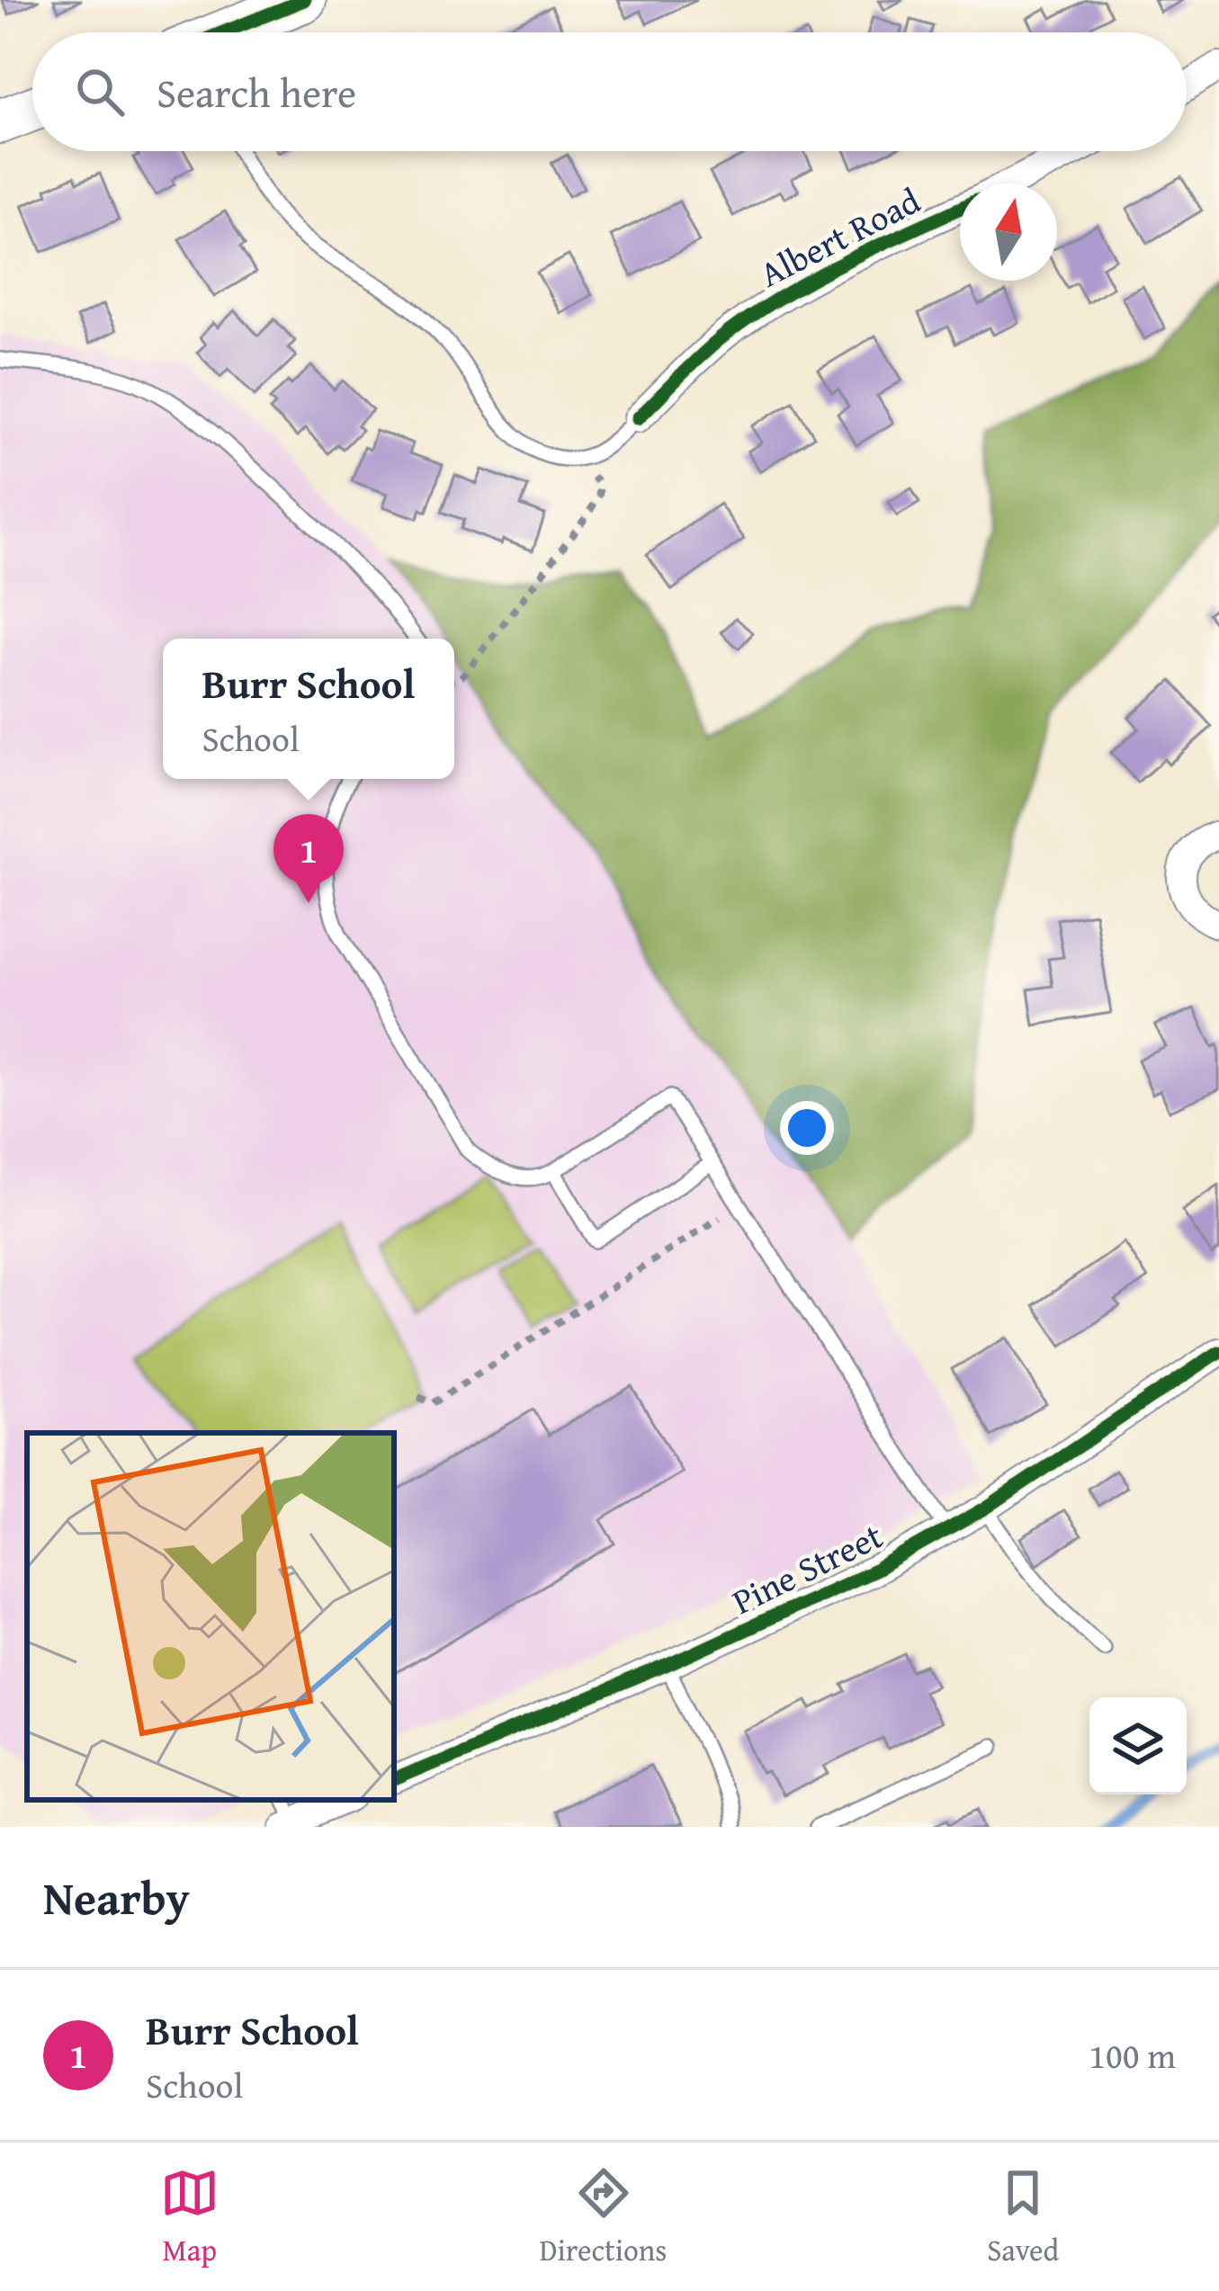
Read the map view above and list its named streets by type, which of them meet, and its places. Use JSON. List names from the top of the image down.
{
  "streets": {
    "street": ["Albert Road", "Pine Street"]
  },
  "north": "top",
  "page": {
    "search": "Search here",
    "popup": ["Burr School", "School"],
    "pins": "1",
    "heading": "Nearby",
    "list": [
      {
        "mark": "1",
        "name": "Burr School",
        "note": "School",
        "value": "100 m"
      }
    ],
    "nav": ["Map", "Directions", "Saved"]
  }
}
